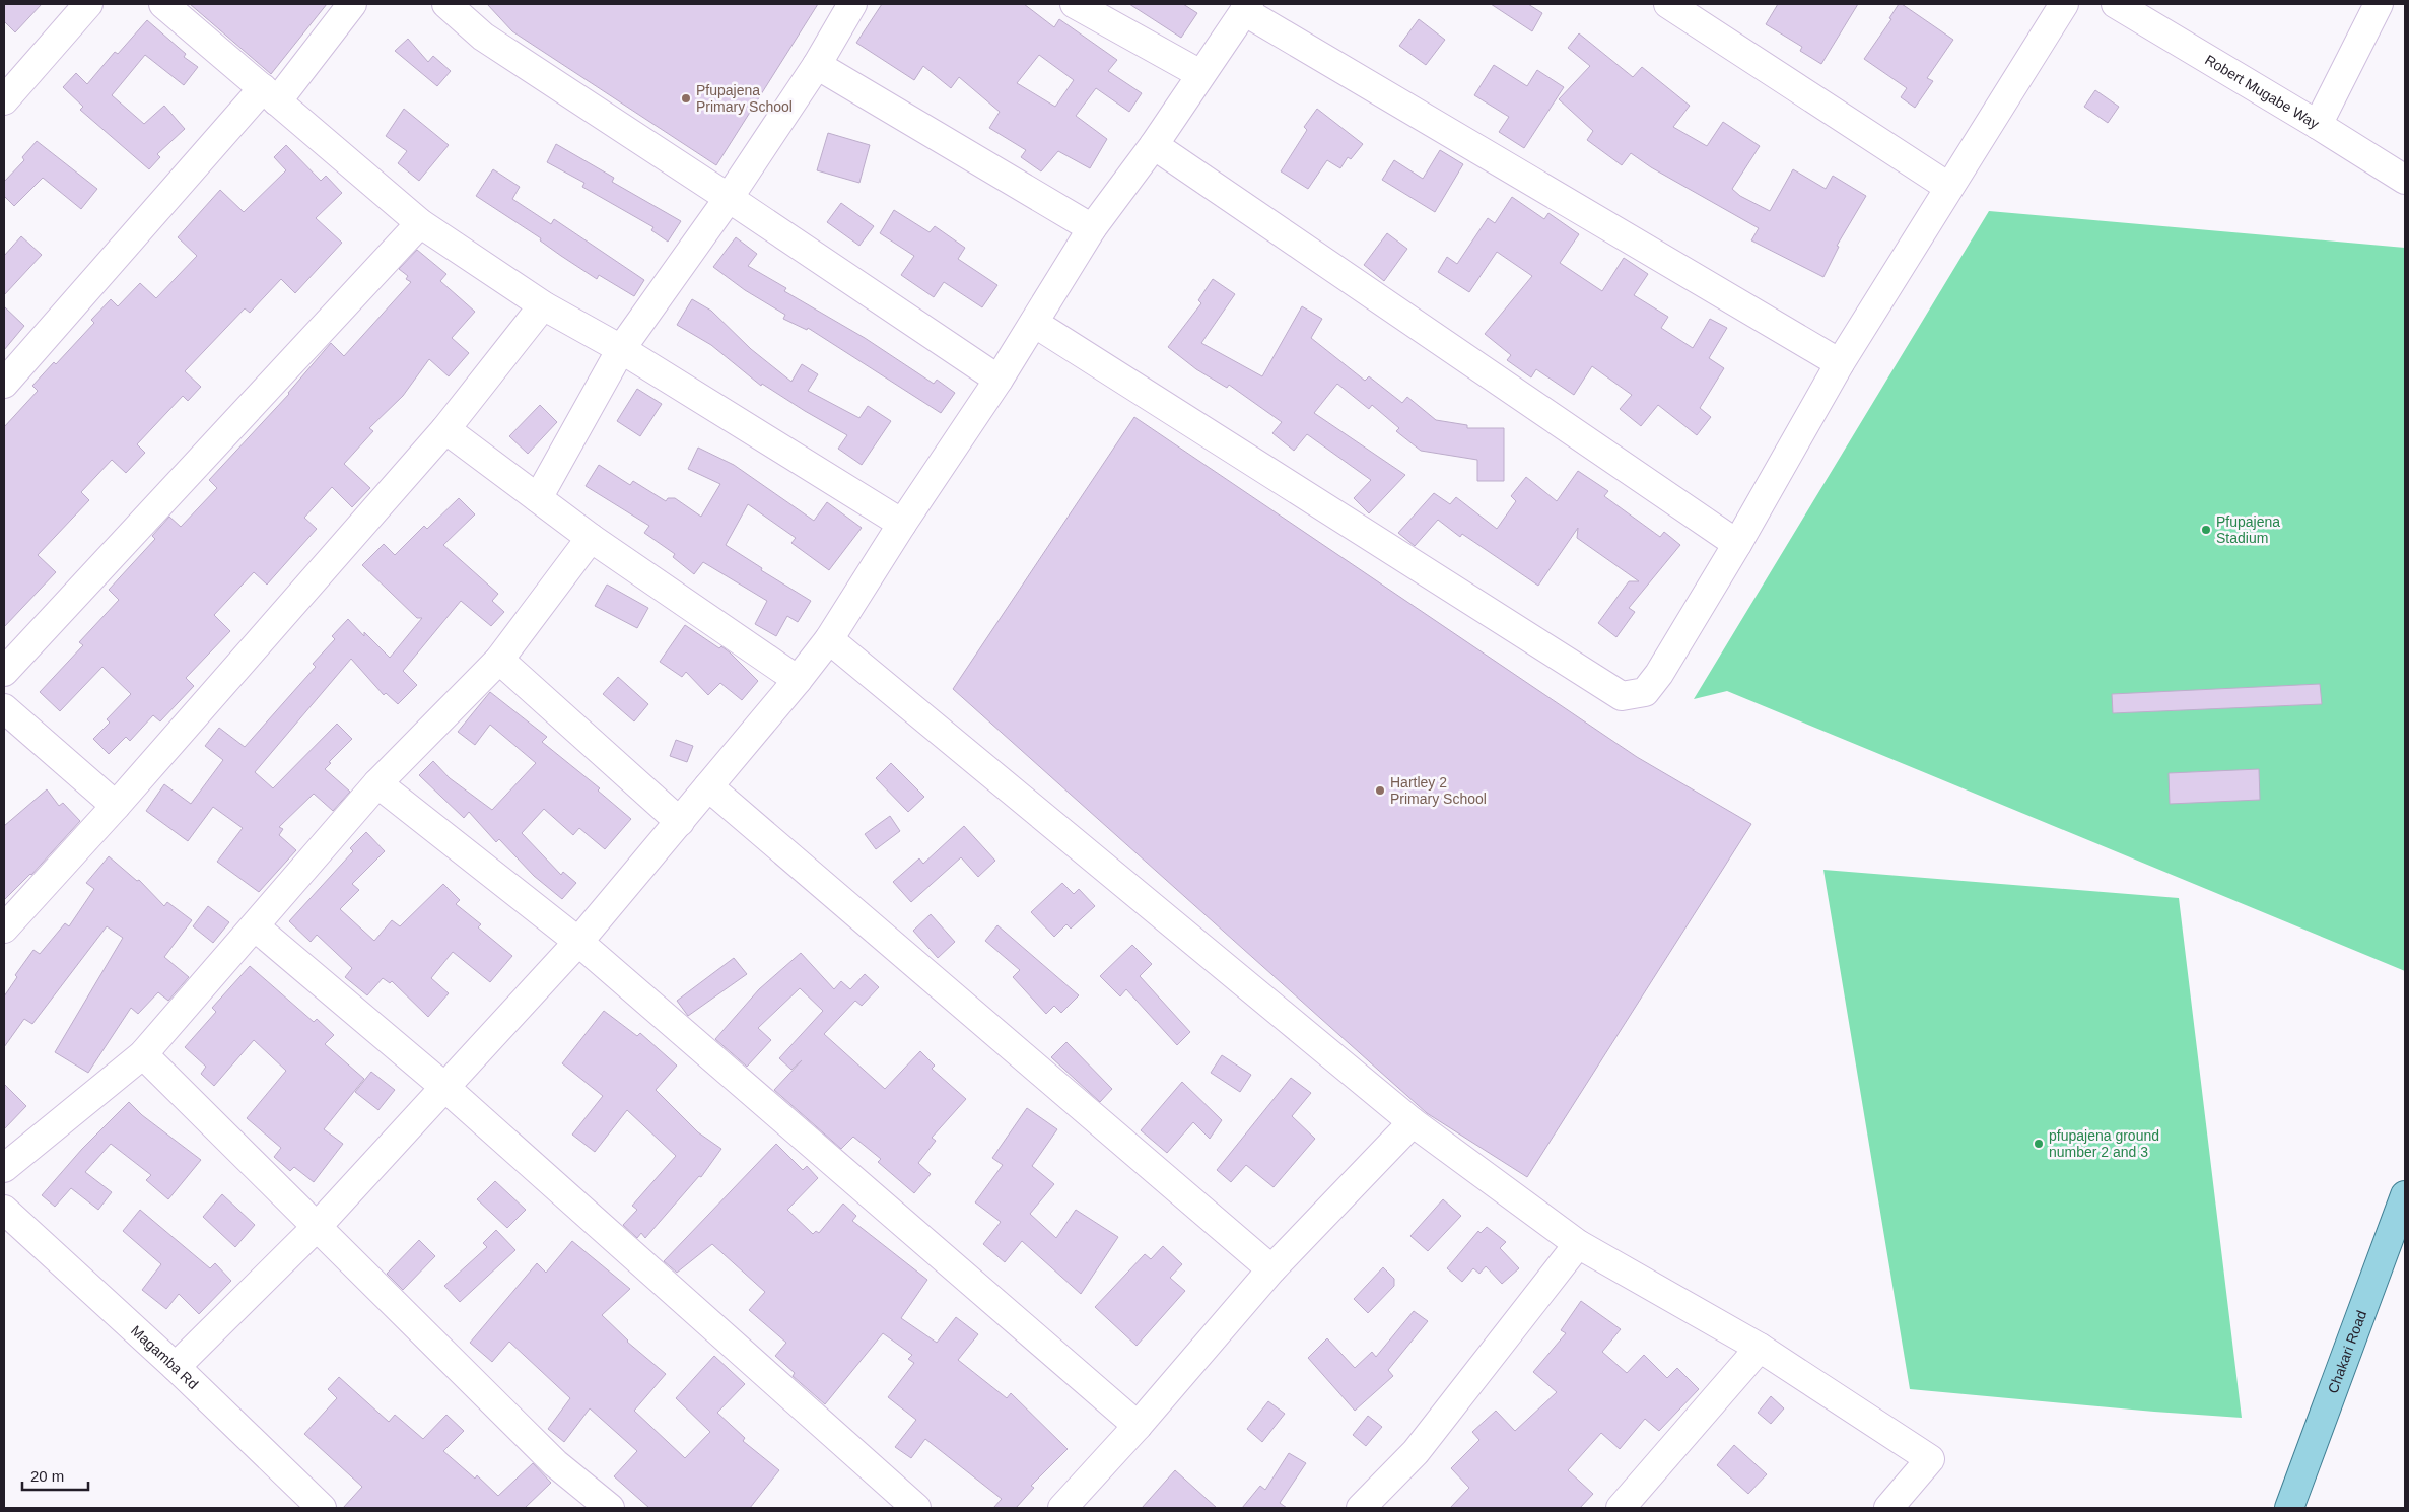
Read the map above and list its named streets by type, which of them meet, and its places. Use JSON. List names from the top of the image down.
{
  "streets": {
    "main road": ["Chakari Road"],
    "street": ["Robert Mugabe Way", "Magamba Rd"]
  },
  "places": [
    "Pfupajena Primary School",
    "Pfupajena Stadium",
    "Hartley 2 Primary School",
    "pfupajena ground number 2 and 3"
  ],
  "scale_bar": "20 m"
}
